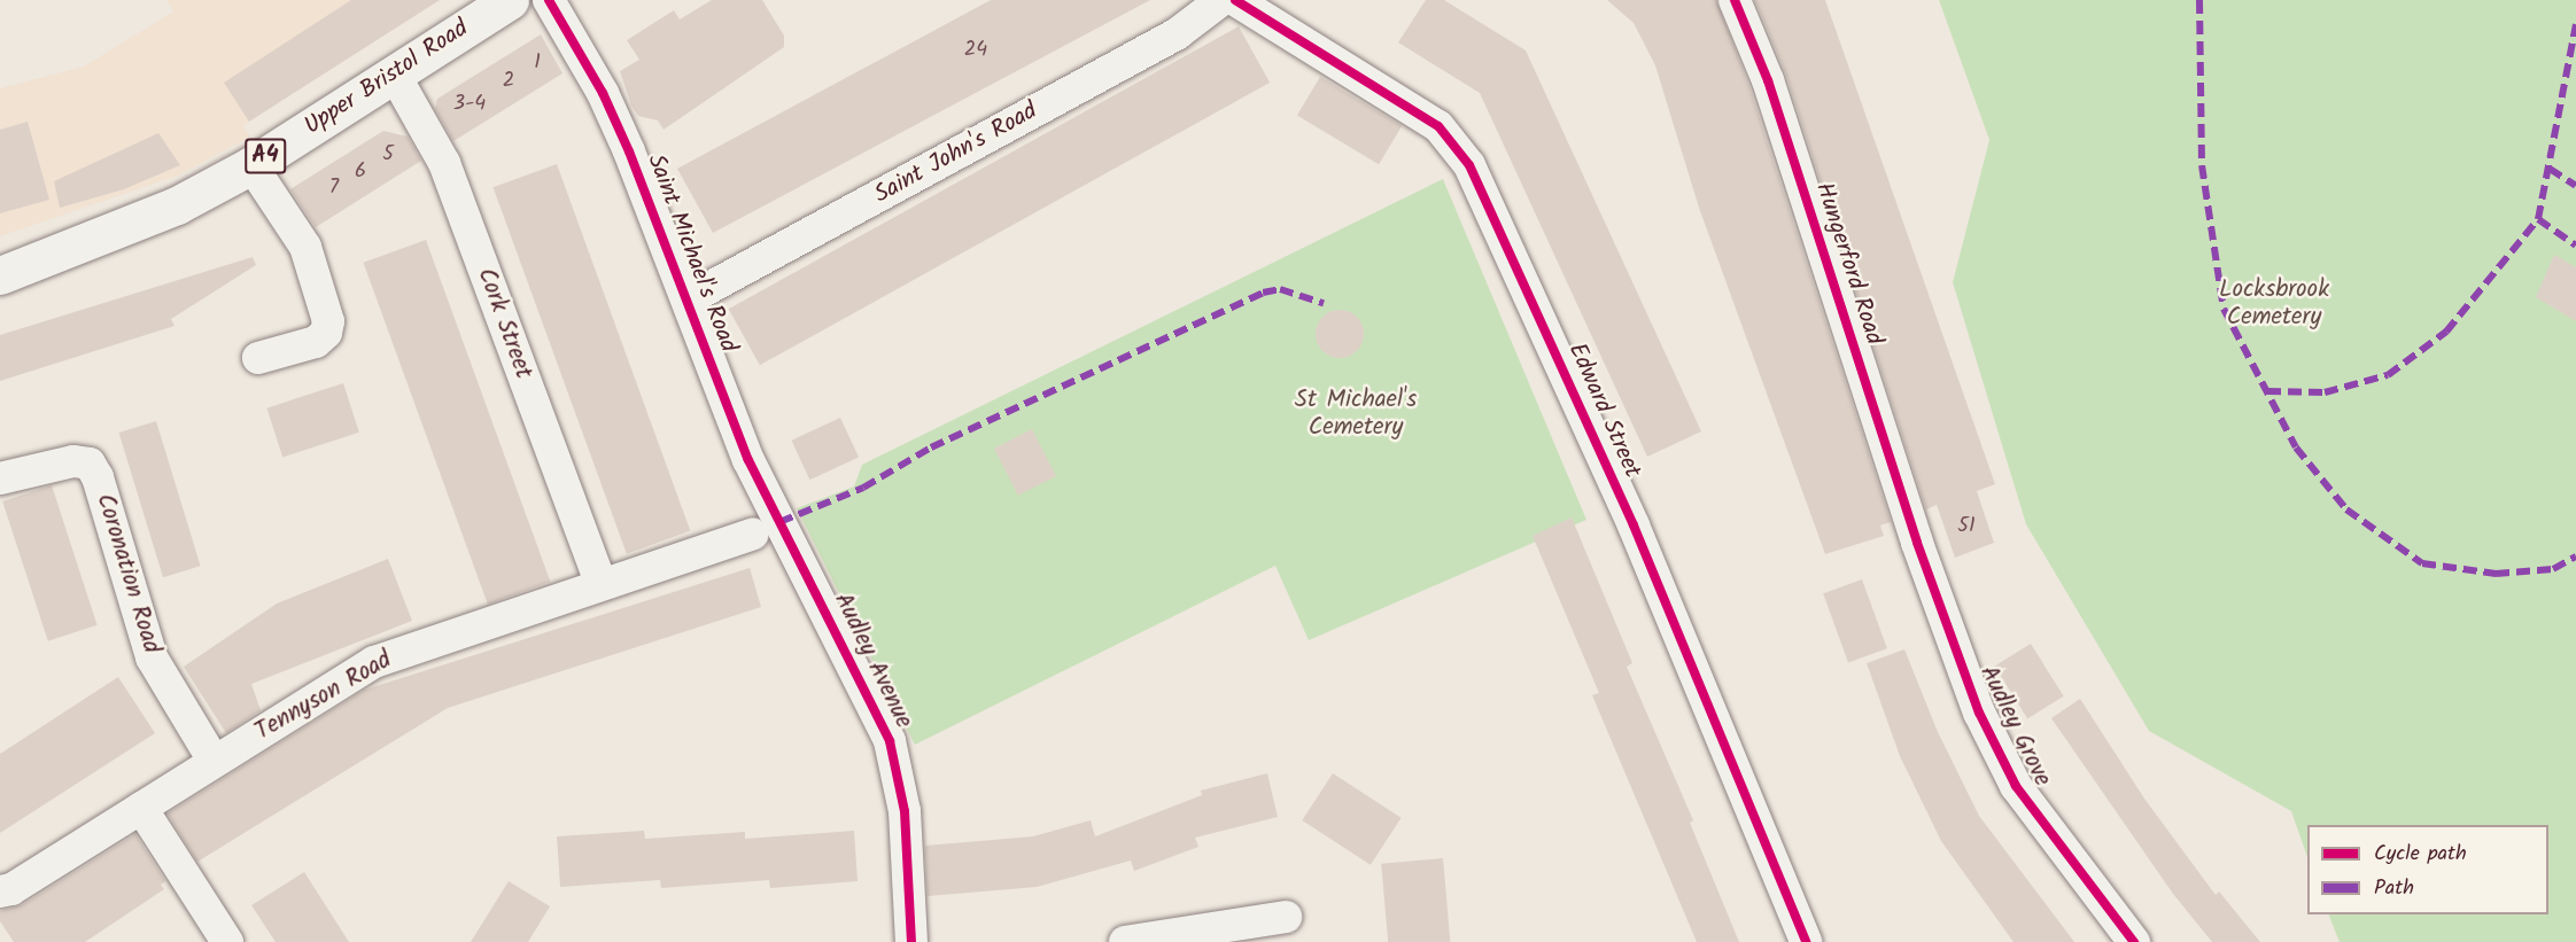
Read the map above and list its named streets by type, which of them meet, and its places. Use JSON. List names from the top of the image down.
{
  "streets": {
    "main road": ["Upper Bristol Road", "A4"],
    "street": [
      "Saint John's Road",
      "Saint Michael's Road",
      "Hungerford Road",
      "Cork Street",
      "Edward Street",
      "Coronation Road",
      "Audley Avenue",
      "Tennyson Road",
      "Audley Grove"
    ]
  },
  "crossings": [
    ["Upper Bristol Road", "Cork Street"],
    ["Saint John's Road", "Saint Michael's Road"],
    ["Saint Michael's Road", "Audley Avenue"],
    ["Saint Michael's Road", "Tennyson Road"],
    ["Hungerford Road", "Audley Grove"],
    ["Cork Street", "Tennyson Road"],
    ["Coronation Road", "Tennyson Road"],
    ["Audley Avenue", "Tennyson Road"]
  ],
  "parks": ["Locksbrook Cemetery", "St Michael's Cemetery"],
  "house_numbers": [
    "24",
    "1",
    "2",
    "3-4",
    "5",
    "6",
    "7",
    "51"
  ],
  "legend": ["Cycle path", "Path"]
}
